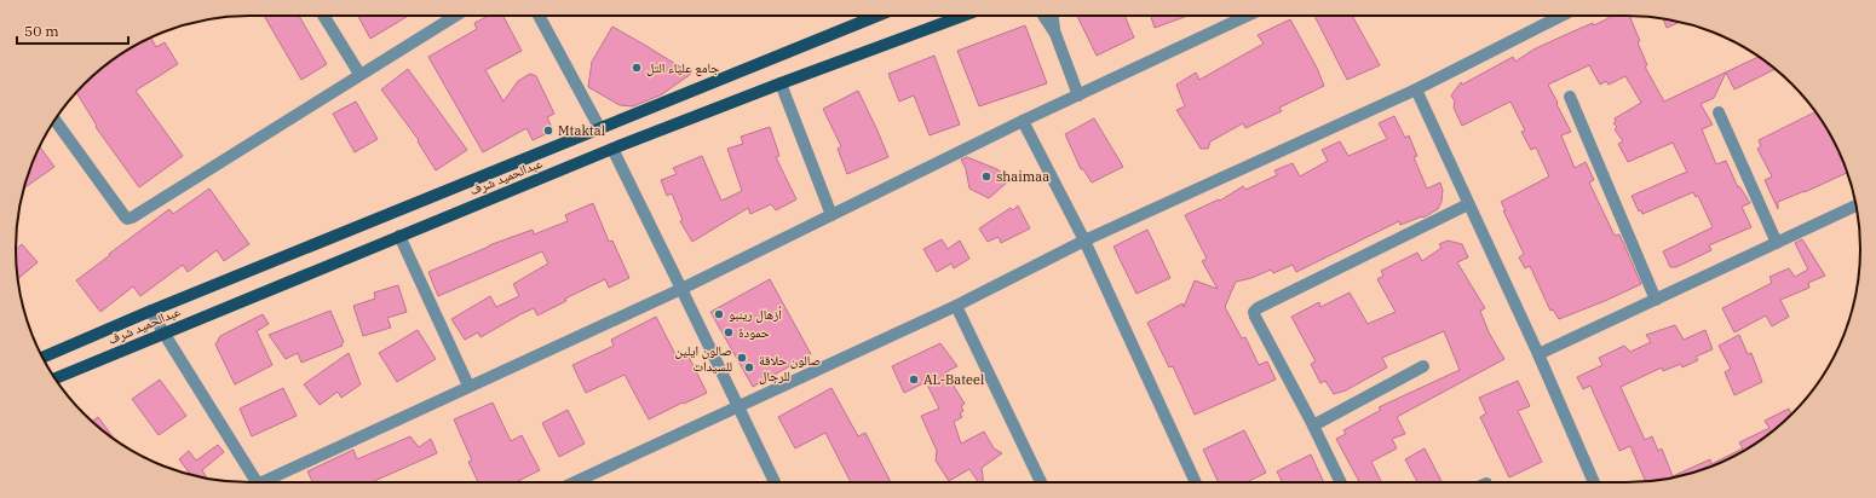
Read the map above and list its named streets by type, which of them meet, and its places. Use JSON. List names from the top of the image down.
{
  "streets": {
    "main road": ["عبدالحميد شرف"]
  },
  "places": [
    "جامع علياء التل",
    "Mtaktal",
    "shaimaa",
    "أزهال رينبو",
    "حمودة",
    "صالون ايلين للسيدات",
    "صالون حلاقة للرجال",
    "AL-Bateel"
  ],
  "scale_bar": "50 m"
}
